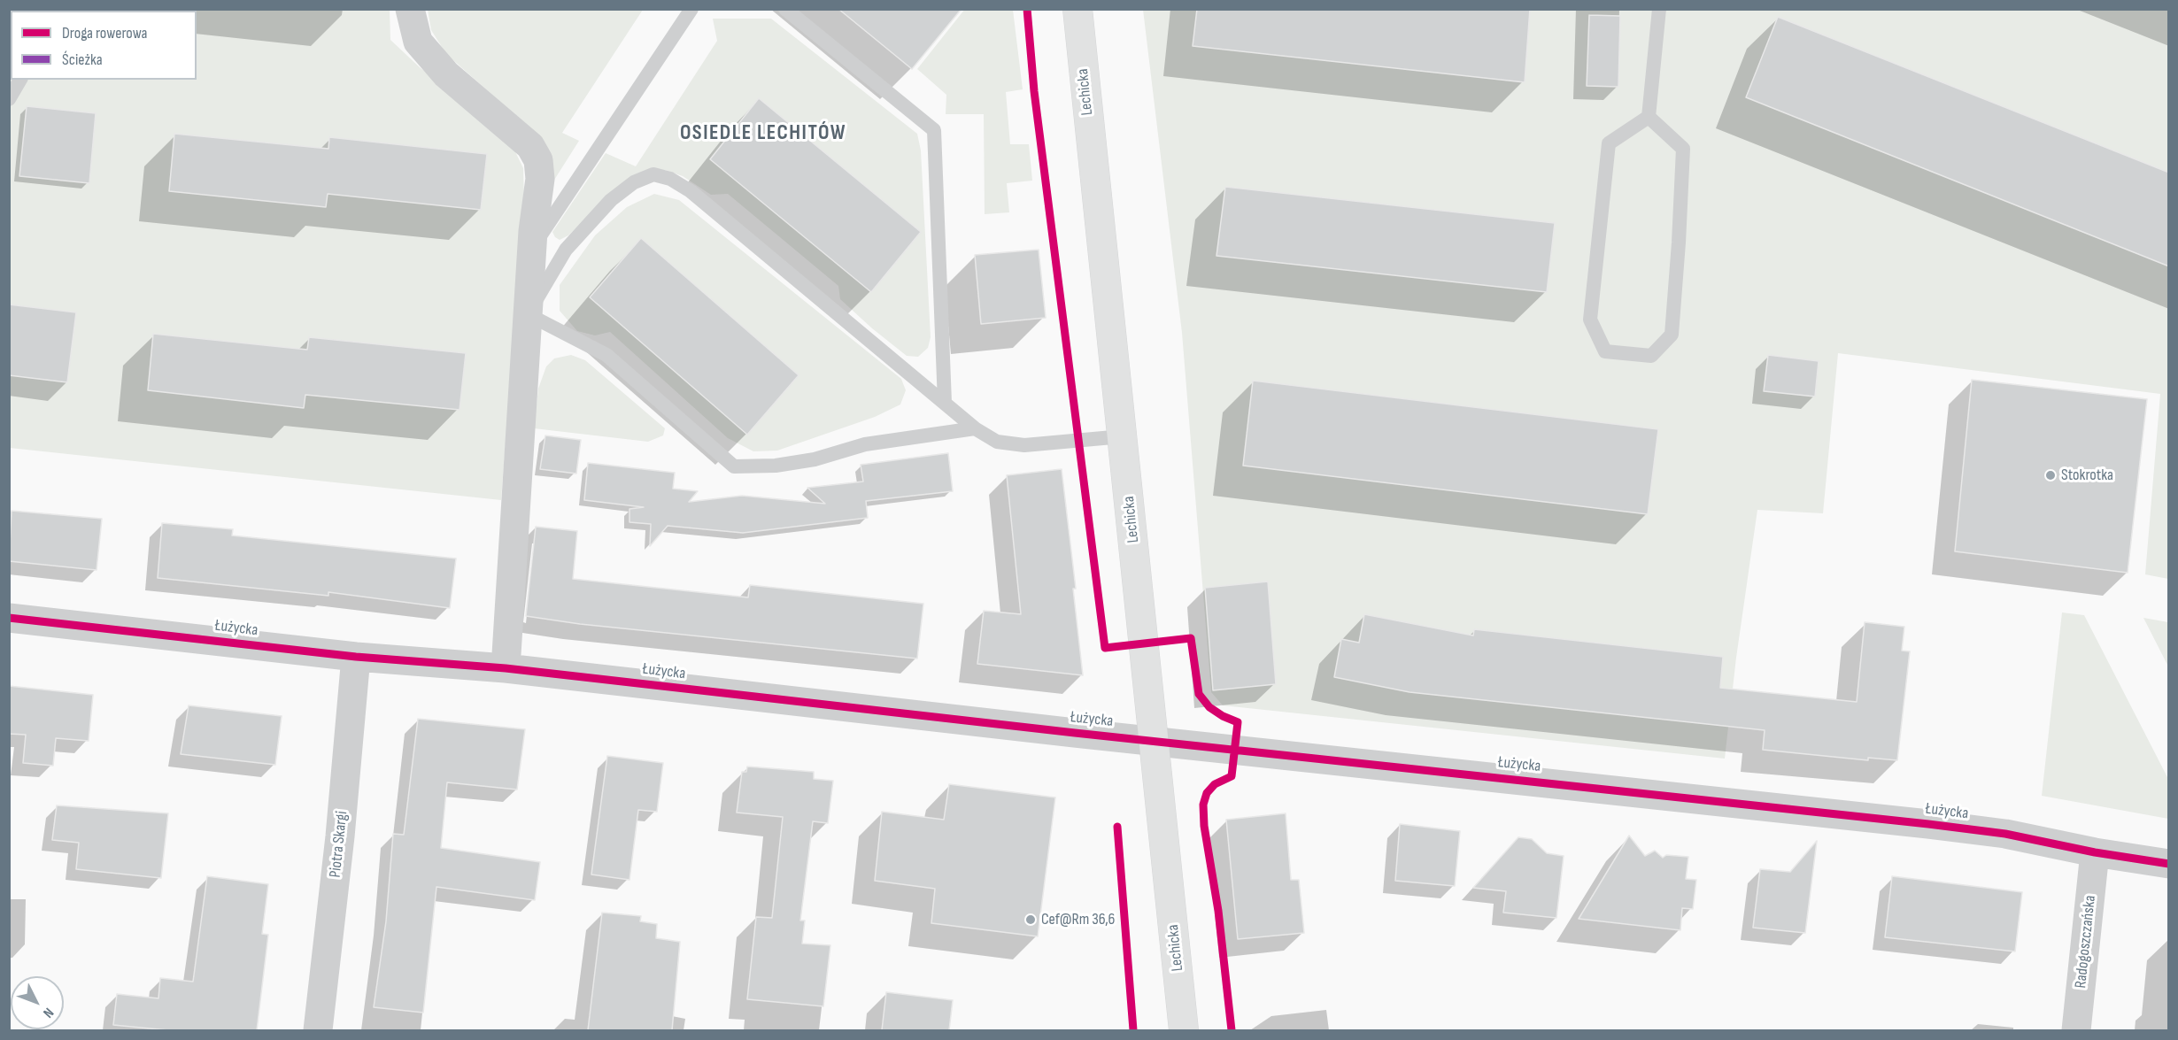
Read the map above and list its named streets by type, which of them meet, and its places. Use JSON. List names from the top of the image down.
{
  "streets": {
    "street": [
      "Lechicka",
      "Łużycka",
      "Piotra Skargi",
      "Radogoszczańska"
    ]
  },
  "crossings": [
    ["Lechicka", "Łużycka"],
    ["Łużycka", "Piotra Skargi"],
    ["Łużycka", "Radogoszczańska"]
  ],
  "districts": ["OSIEDLE LECHITÓW"],
  "places": ["Stokrotka", "Cef@Rm 36,6"],
  "legend": ["Droga rowerowa", "Ścieżka"],
  "north": "bottom right"
}
